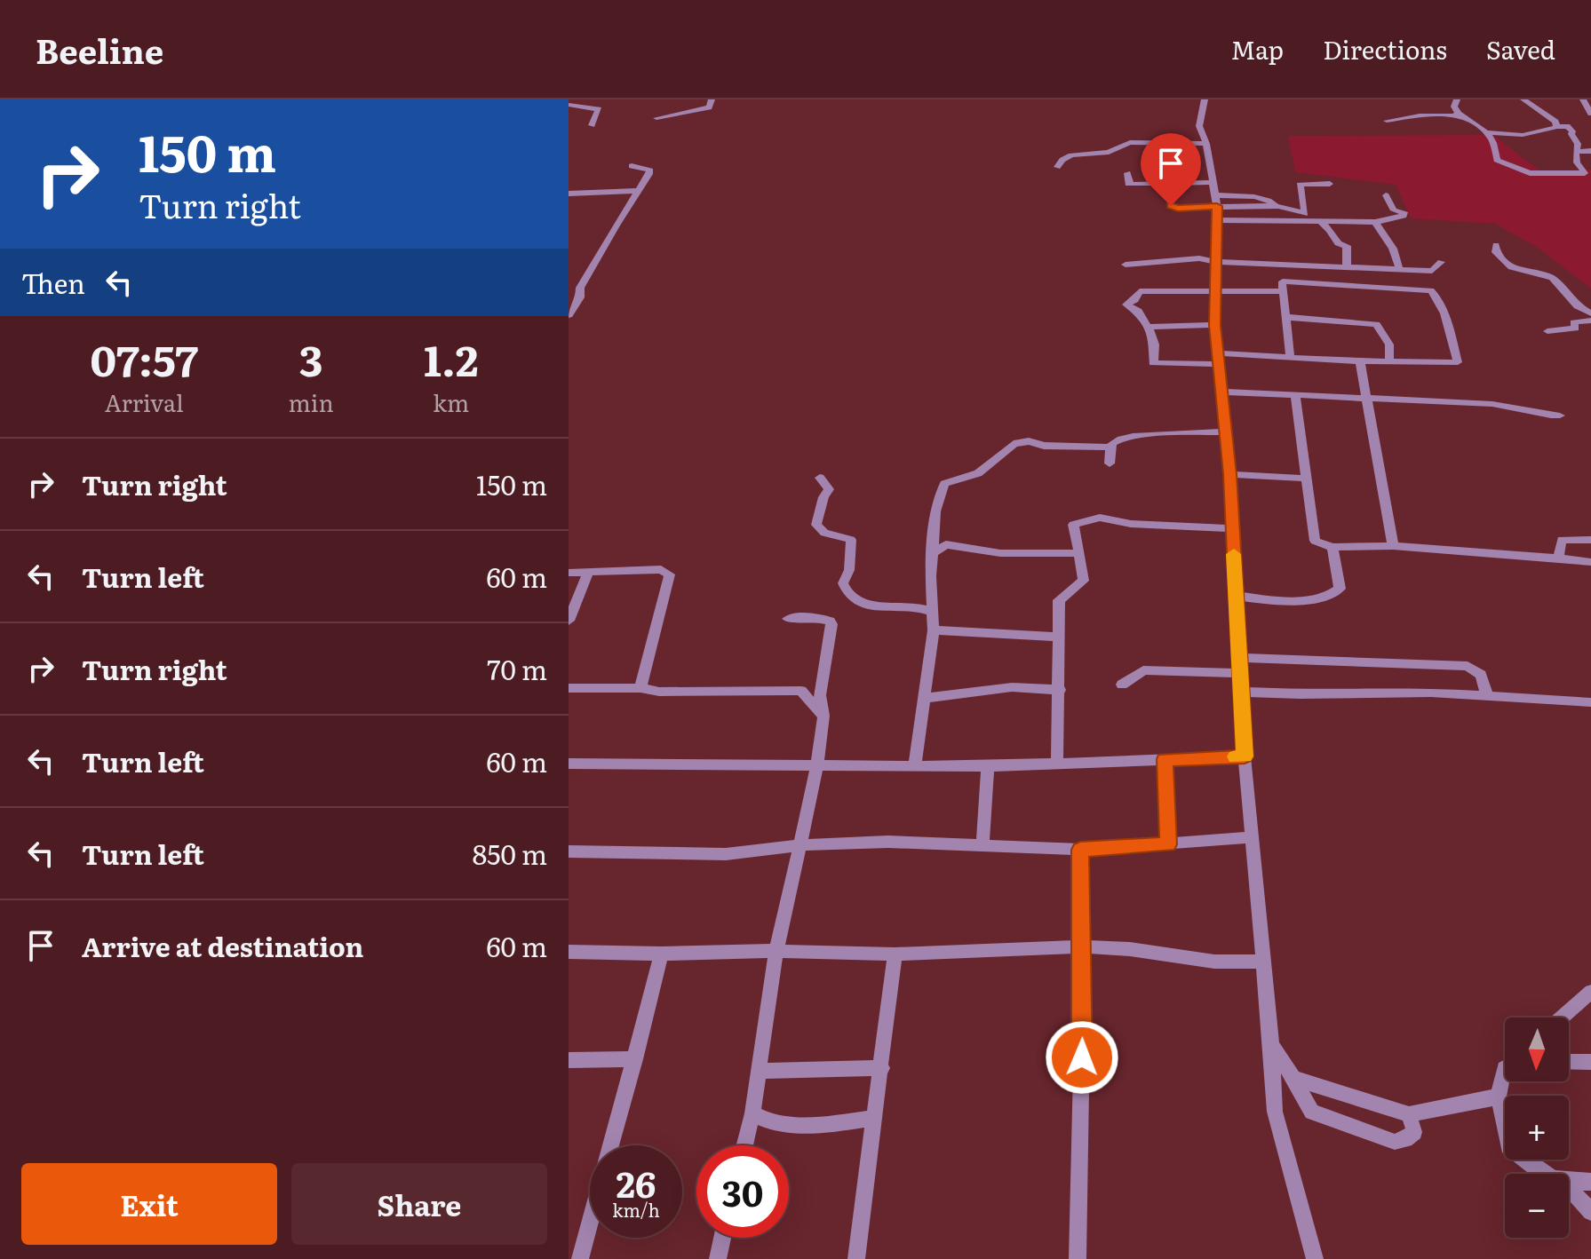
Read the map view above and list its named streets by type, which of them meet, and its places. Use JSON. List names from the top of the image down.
{
  "north": "bottom",
  "page": {
    "header": "Beeline",
    "nav": ["Map", "Directions", "Saved"],
    "turn": ["150 m", "Turn right"],
    "then": "Then",
    "eta": [
      "07:57",
      "Arrival",
      "3",
      "min",
      "1.2",
      "km"
    ],
    "list": [
      {
        "name": "Turn right",
        "value": "150 m"
      },
      {
        "name": "Turn left",
        "value": "60 m"
      },
      {
        "name": "Turn right",
        "value": "70 m"
      },
      {
        "name": "Turn left",
        "value": "60 m"
      },
      {
        "name": "Turn left",
        "value": "850 m"
      },
      {
        "name": "Arrive at destination",
        "value": "60 m"
      }
    ],
    "map_buttons": ["+", "−"],
    "speed": "26 km/h",
    "limit": "30",
    "buttons": ["Exit", "Share"]
  }
}
